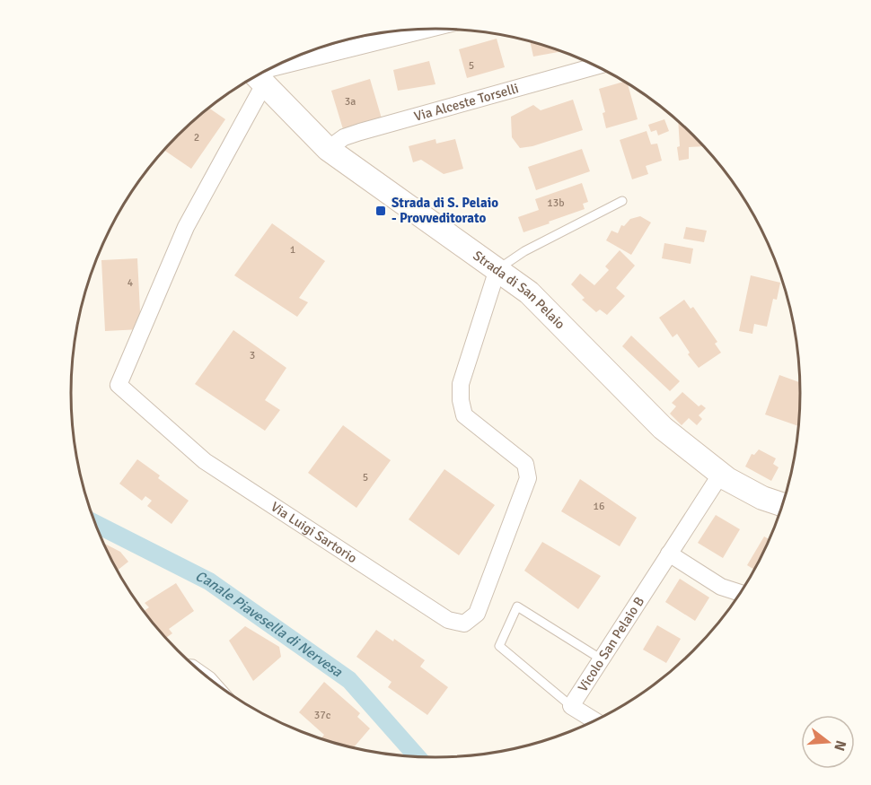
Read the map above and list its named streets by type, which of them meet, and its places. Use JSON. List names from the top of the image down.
{
  "streets": {
    "street": [
      "Via Alceste Torselli",
      "Strada di San Pelaio",
      "Via Luigi Sartorio",
      "Vicolo San Pelaio B"
    ]
  },
  "crossings": [
    ["Via Alceste Torselli", "Strada di San Pelaio"],
    ["Strada di San Pelaio", "Via Luigi Sartorio"],
    ["Strada di San Pelaio", "Vicolo San Pelaio B"]
  ],
  "water": ["Canale Piavesella di Nervesa"],
  "places": {
    "transit": ["Strada di S. Pelaio - Provveditorato"]
  },
  "house_numbers": [
    "5",
    "3a",
    "2",
    "13b",
    "1",
    "4",
    "3",
    "5",
    "16",
    "37c"
  ],
  "north": "right"
}
